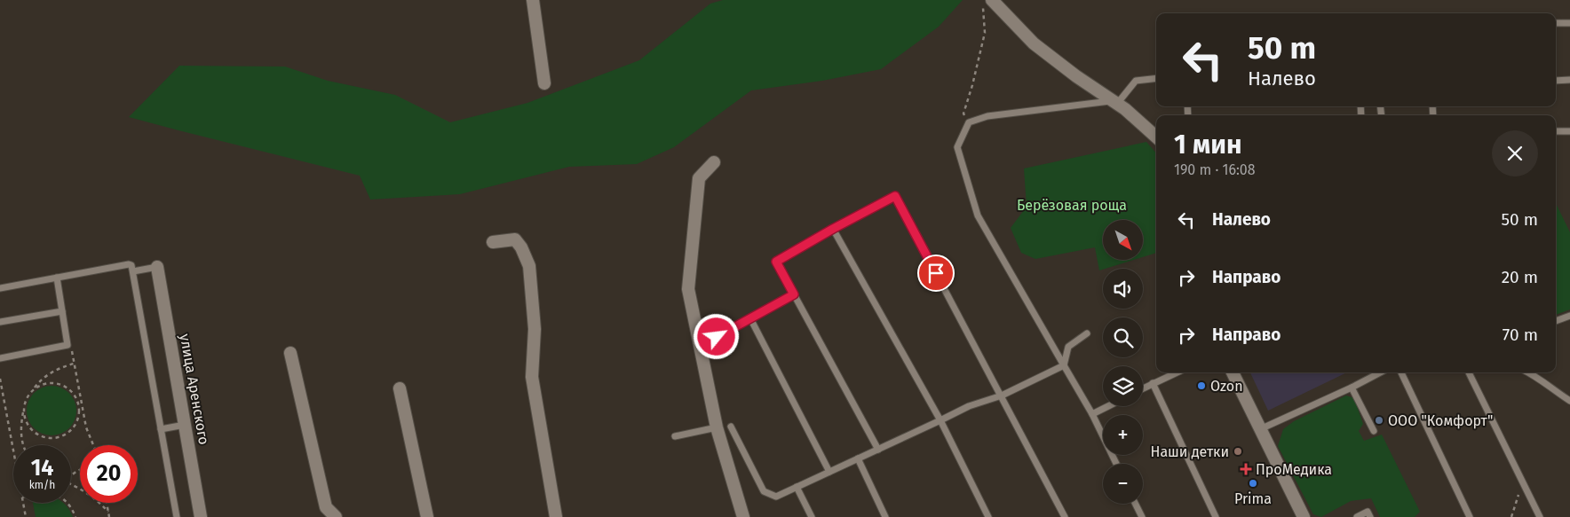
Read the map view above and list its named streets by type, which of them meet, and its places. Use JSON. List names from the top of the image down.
{
  "streets": {
    "street": ["улица Аренского"]
  },
  "parks": ["Берёзовая роща"],
  "places": {
    "other": [
      "Ozon",
      "ООО \"Комфорт\"",
      "Наши детки",
      "Prima"
    ],
    "health": ["ПроМедика"]
  },
  "north": "bottom right",
  "page": {
    "turn": ["50 m", "Налево"],
    "heading": ["1 мин", "190 m · 16:08"],
    "list": [
      {
        "name": "Налево",
        "value": "50 m"
      },
      {
        "name": "Направо",
        "value": "20 m"
      },
      {
        "name": "Направо",
        "value": "70 m"
      }
    ],
    "map_buttons": ["+", "−"],
    "speed": "14 km/h",
    "limit": "20"
  }
}
